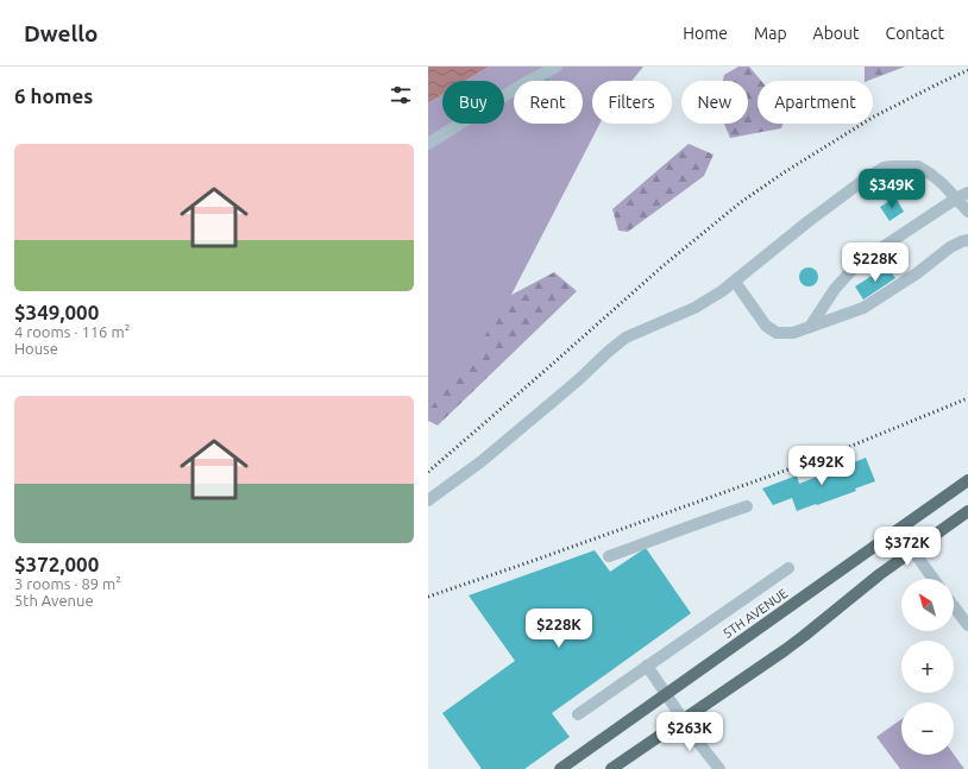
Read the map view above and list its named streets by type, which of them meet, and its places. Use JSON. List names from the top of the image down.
{
  "streets": {
    "main road": ["5TH AVENUE"]
  },
  "north": "top left",
  "page": {
    "header": "Dwello",
    "nav": [
      "Home",
      "Map",
      "About",
      "Contact"
    ],
    "heading": "6 homes",
    "chip": [
      "Buy",
      "Rent",
      "Filters",
      "New",
      "Apartment"
    ],
    "list": [
      {
        "name": "$349,000",
        "note": "4 rooms · 116 m² · House"
      },
      {
        "name": "$372,000",
        "note": "3 rooms · 89 m² · 5th Avenue"
      }
    ],
    "price": [
      "$349K",
      "$228K",
      "$492K",
      "$372K",
      "$228K",
      "$263K"
    ],
    "map_buttons": ["+", "−"]
  }
}
